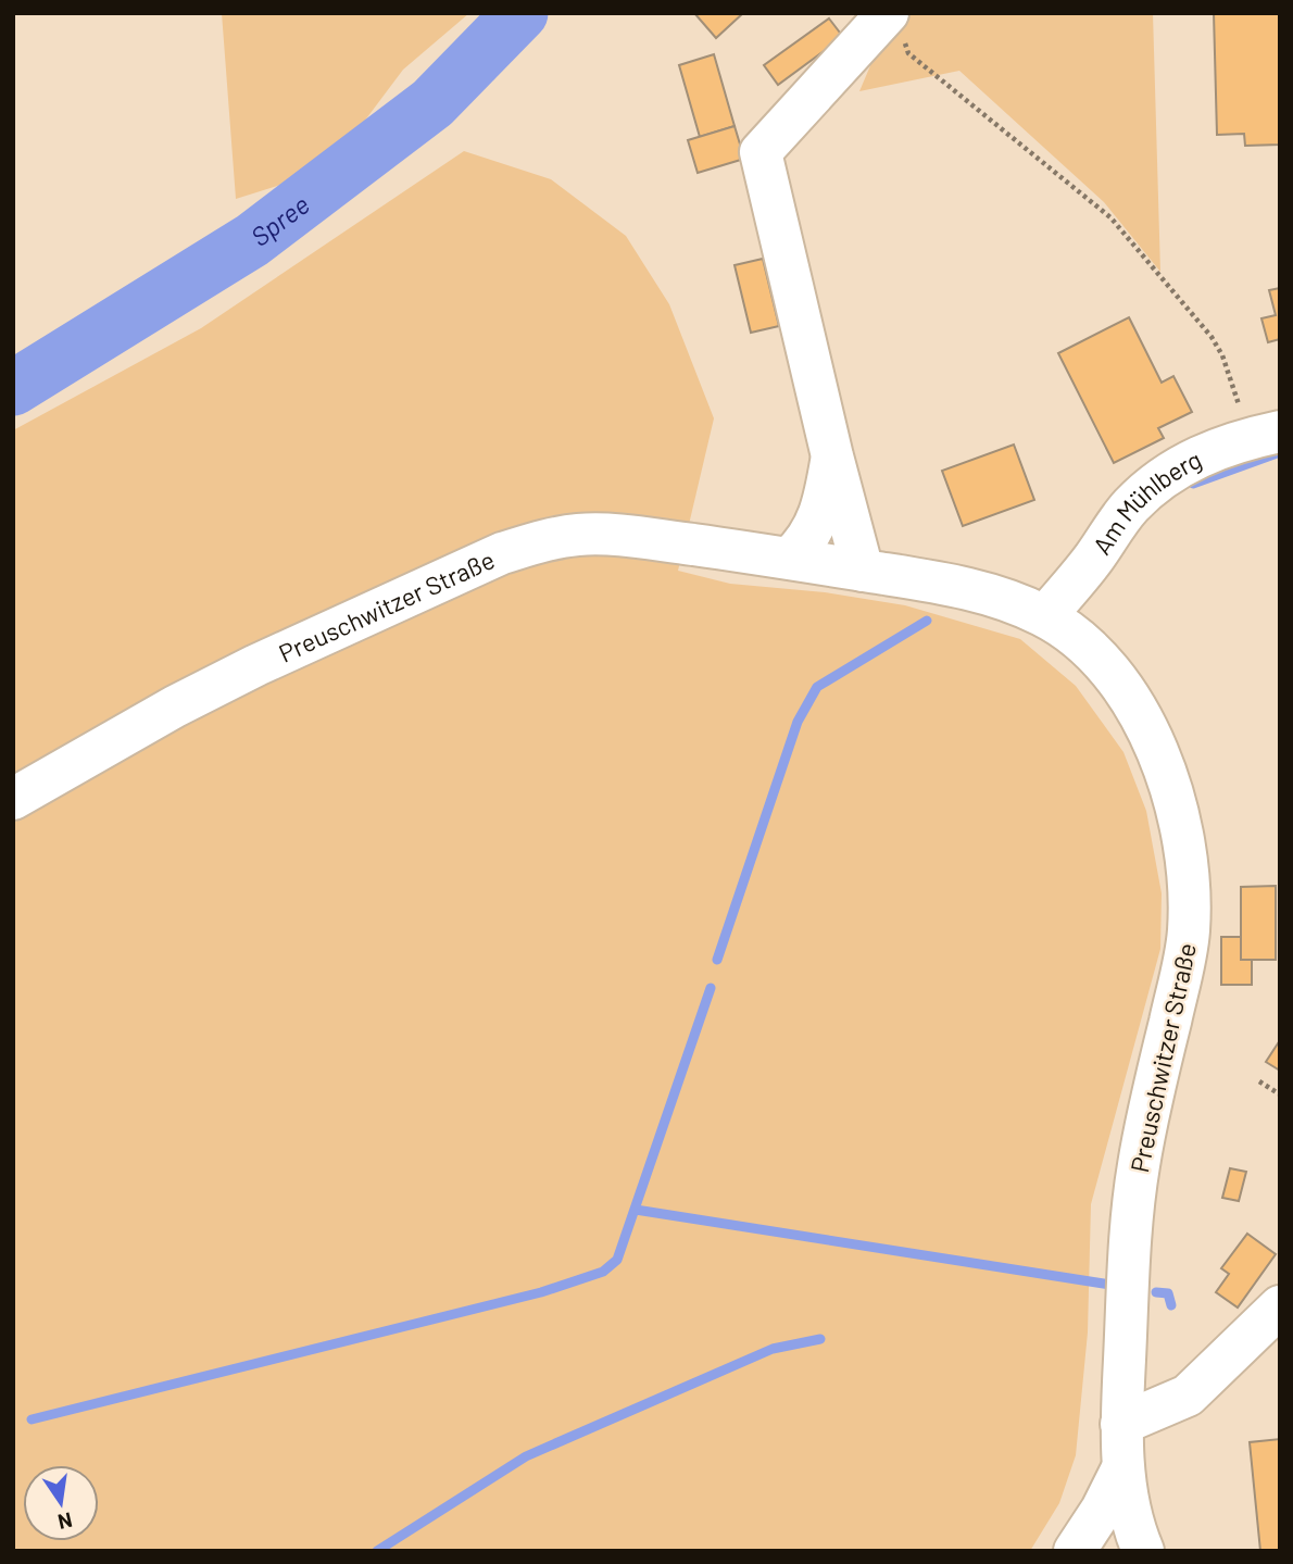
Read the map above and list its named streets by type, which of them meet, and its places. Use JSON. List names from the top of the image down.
{
  "streets": {
    "street": ["Am Mühlberg", "Preuschwitzer Straße"]
  },
  "crossings": [
    ["Am Mühlberg", "Preuschwitzer Straße"]
  ],
  "water": ["Spree"],
  "north": "bottom"
}
